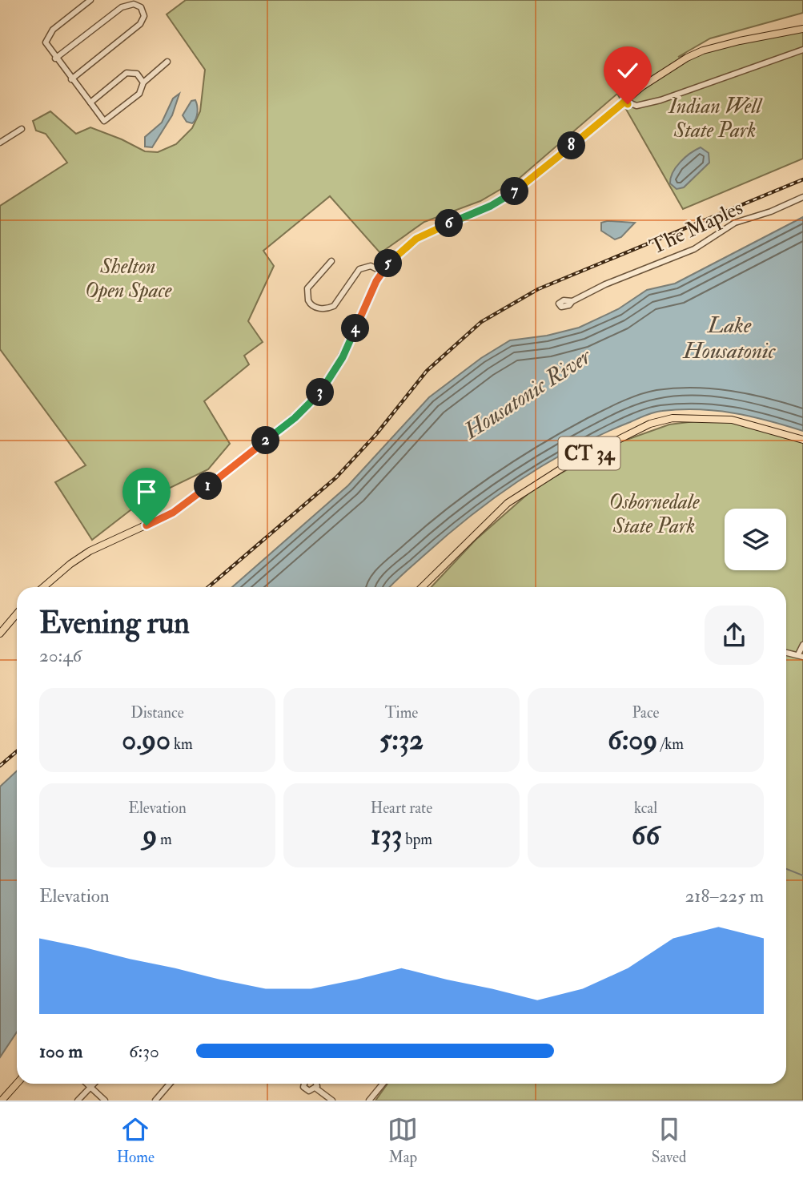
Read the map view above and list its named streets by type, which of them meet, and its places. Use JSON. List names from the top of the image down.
{
  "streets": {
    "main road": ["CT 34"],
    "street": ["The Maples"]
  },
  "water": ["Lake Housatonic", "Housatonic River"],
  "parks": ["Indian Well State Park", "Shelton Open Space", "Osbornedale State Park"],
  "page": {
    "pins": [
      "8",
      "7",
      "6",
      "5",
      "4",
      "3",
      "2",
      "1"
    ],
    "heading": ["Evening run", "20:46"],
    "stats": [
      ["Distance", "0.90 km"],
      ["Time", "5:32"],
      ["Pace", "6:09 /km"],
      ["Elevation", "9 m"],
      ["Heart rate", "133 bpm"],
      ["kcal", "66"]
    ],
    "chart": ["Elevation", "218–225 m"],
    "list": [
      {
        "name": "100 m",
        "note": "6:30"
      }
    ],
    "tabs": ["Home", "Map", "Saved"]
  }
}
